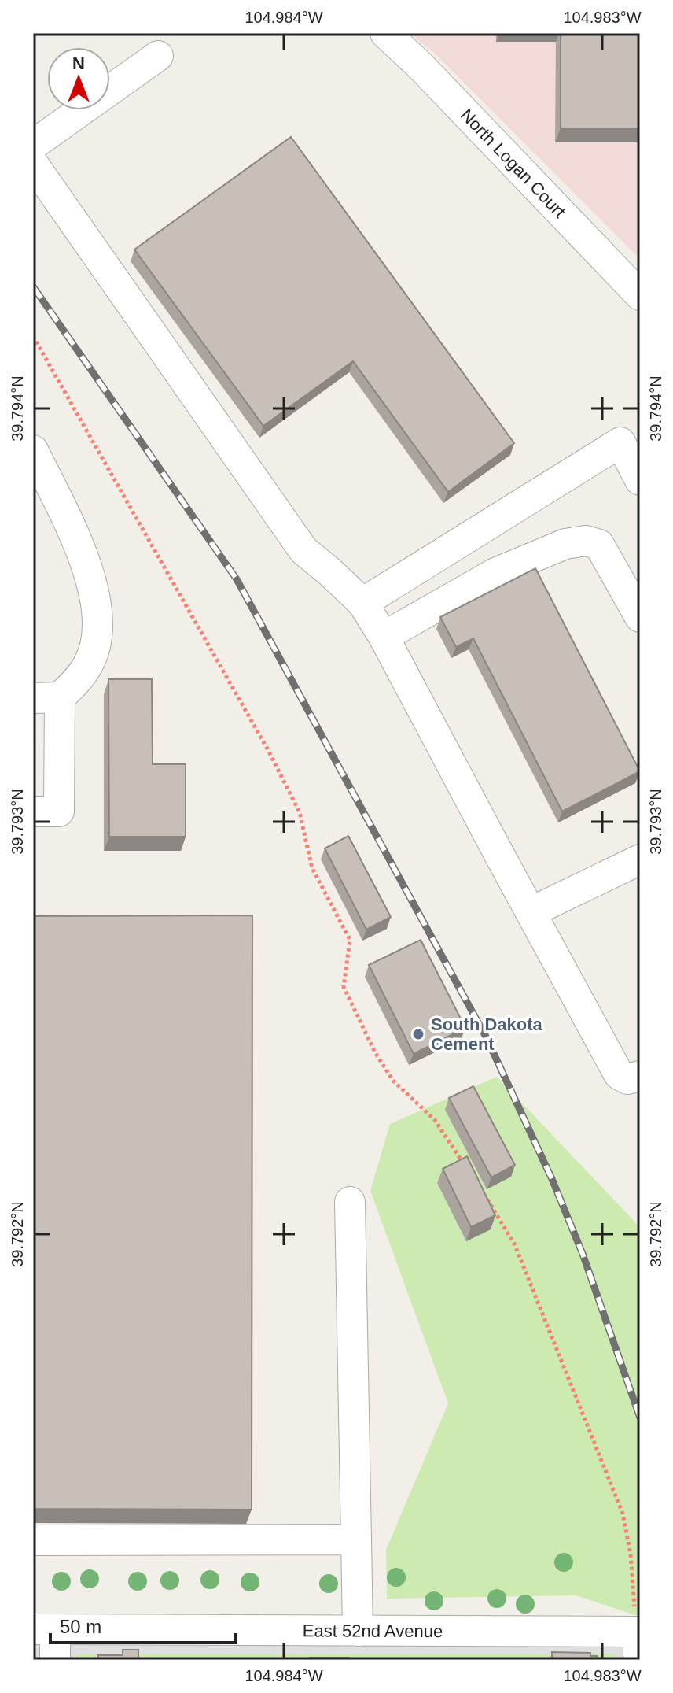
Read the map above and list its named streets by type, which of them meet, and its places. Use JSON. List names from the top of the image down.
{
  "streets": {
    "street": ["North Logan Court", "East 52nd Avenue"]
  },
  "places": ["South Dakota Cement"],
  "scale_bar": "50 m",
  "north": "top",
  "coordinates": [
    "104.984°W",
    "104.983°W",
    "39.794°N",
    "39.793°N",
    "39.792°N"
  ]
}
